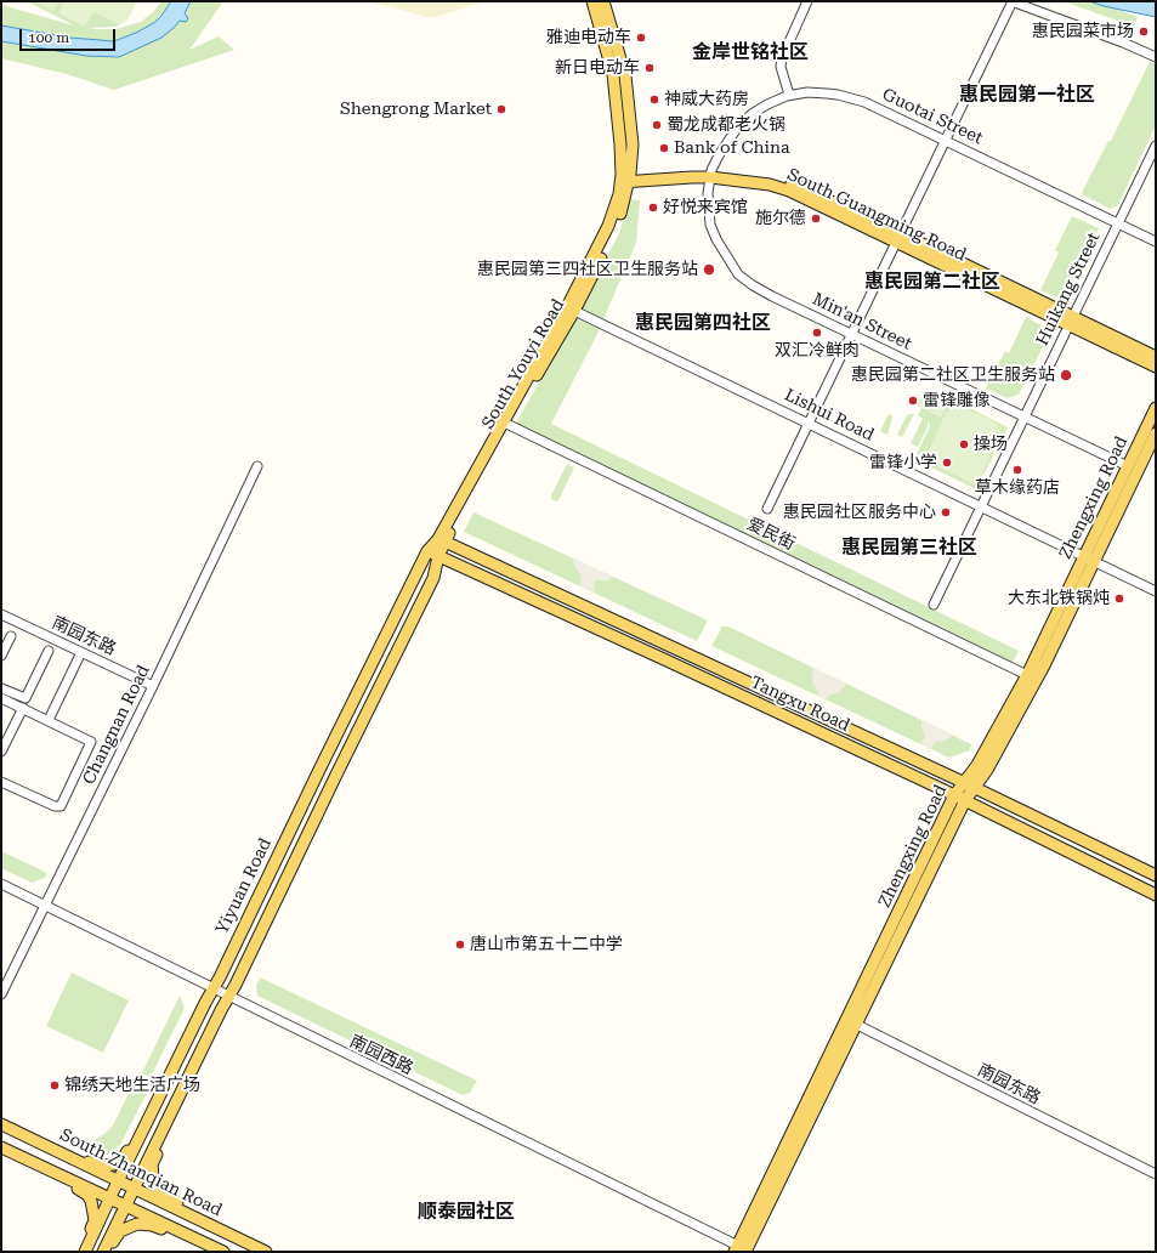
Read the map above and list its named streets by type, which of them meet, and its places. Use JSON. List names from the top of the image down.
{
  "streets": {
    "main road": [
      "South Guangming Road",
      "South Youyi Road",
      "Zhengxing Road",
      "Tangxu Road",
      "Yiyuan Road",
      "South Zhanqian Road"
    ],
    "street": [
      "Guotai Street",
      "Huikang Street",
      "Min'an Street",
      "Lishui Road",
      "爱民街",
      "南园东路",
      "Changnan Road",
      "南园西路"
    ]
  },
  "crossings": [
    ["Guotai Street", "South Guangming Road"],
    ["Guotai Street", "Huikang Street"],
    ["Guotai Street", "Min'an Street"],
    ["South Guangming Road", "Huikang Street"],
    ["South Guangming Road", "Min'an Street"],
    ["South Guangming Road", "South Youyi Road"],
    ["Huikang Street", "Min'an Street"],
    ["Huikang Street", "Lishui Road"],
    ["Min'an Street", "Zhengxing Road"],
    ["South Youyi Road", "Lishui Road"],
    ["South Youyi Road", "爱民街"],
    ["South Youyi Road", "Tangxu Road"],
    ["South Youyi Road", "Yiyuan Road"],
    ["Lishui Road", "Zhengxing Road"],
    ["Zhengxing Road", "爱民街"],
    ["Zhengxing Road", "南园东路"],
    ["Zhengxing Road", "Tangxu Road"],
    ["Zhengxing Road", "南园西路"],
    ["南园东路", "Changnan Road"],
    ["Tangxu Road", "Yiyuan Road"],
    ["Changnan Road", "南园西路"],
    ["Yiyuan Road", "南园西路"],
    ["Yiyuan Road", "South Zhanqian Road"]
  ],
  "districts": [
    "金岸世铭社区",
    "惠民园第一社区",
    "惠民园第二社区",
    "惠民园第四社区",
    "惠民园第三社区",
    "顺泰园社区"
  ],
  "places": [
    "惠民园菜市场",
    "雅迪电动车",
    "新日电动车",
    "神威大药房",
    "Shengrong Market",
    "蜀龙成都老火锅",
    "Bank of China",
    "好悦来宾馆",
    "施尔德",
    "惠民园第三四社区卫生服务站",
    "双汇冷鲜肉",
    "惠民园第二社区卫生服务站",
    "雷锋雕像",
    "操场",
    "雷锋小学",
    "草木缘药店",
    "惠民园社区服务中心",
    "大东北铁锅炖",
    "唐山市第五十二中学",
    "锦绣天地生活广场"
  ],
  "scale_bar": "100 m"
}
